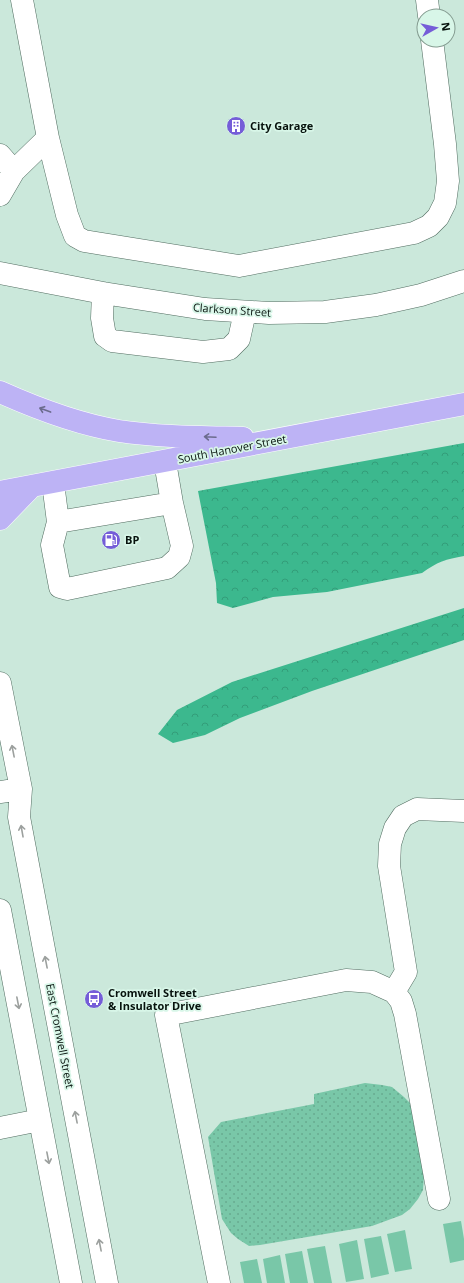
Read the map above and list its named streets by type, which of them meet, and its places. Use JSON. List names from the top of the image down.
{
  "streets": {
    "main road": ["South Hanover Street"],
    "street": ["Clarkson Street", "East Cromwell Street"]
  },
  "places": {
    "building": ["City Garage"],
    "fuel station": ["BP"],
    "bus stop": ["Cromwell Street & Insulator Drive"]
  },
  "north": "right"
}
